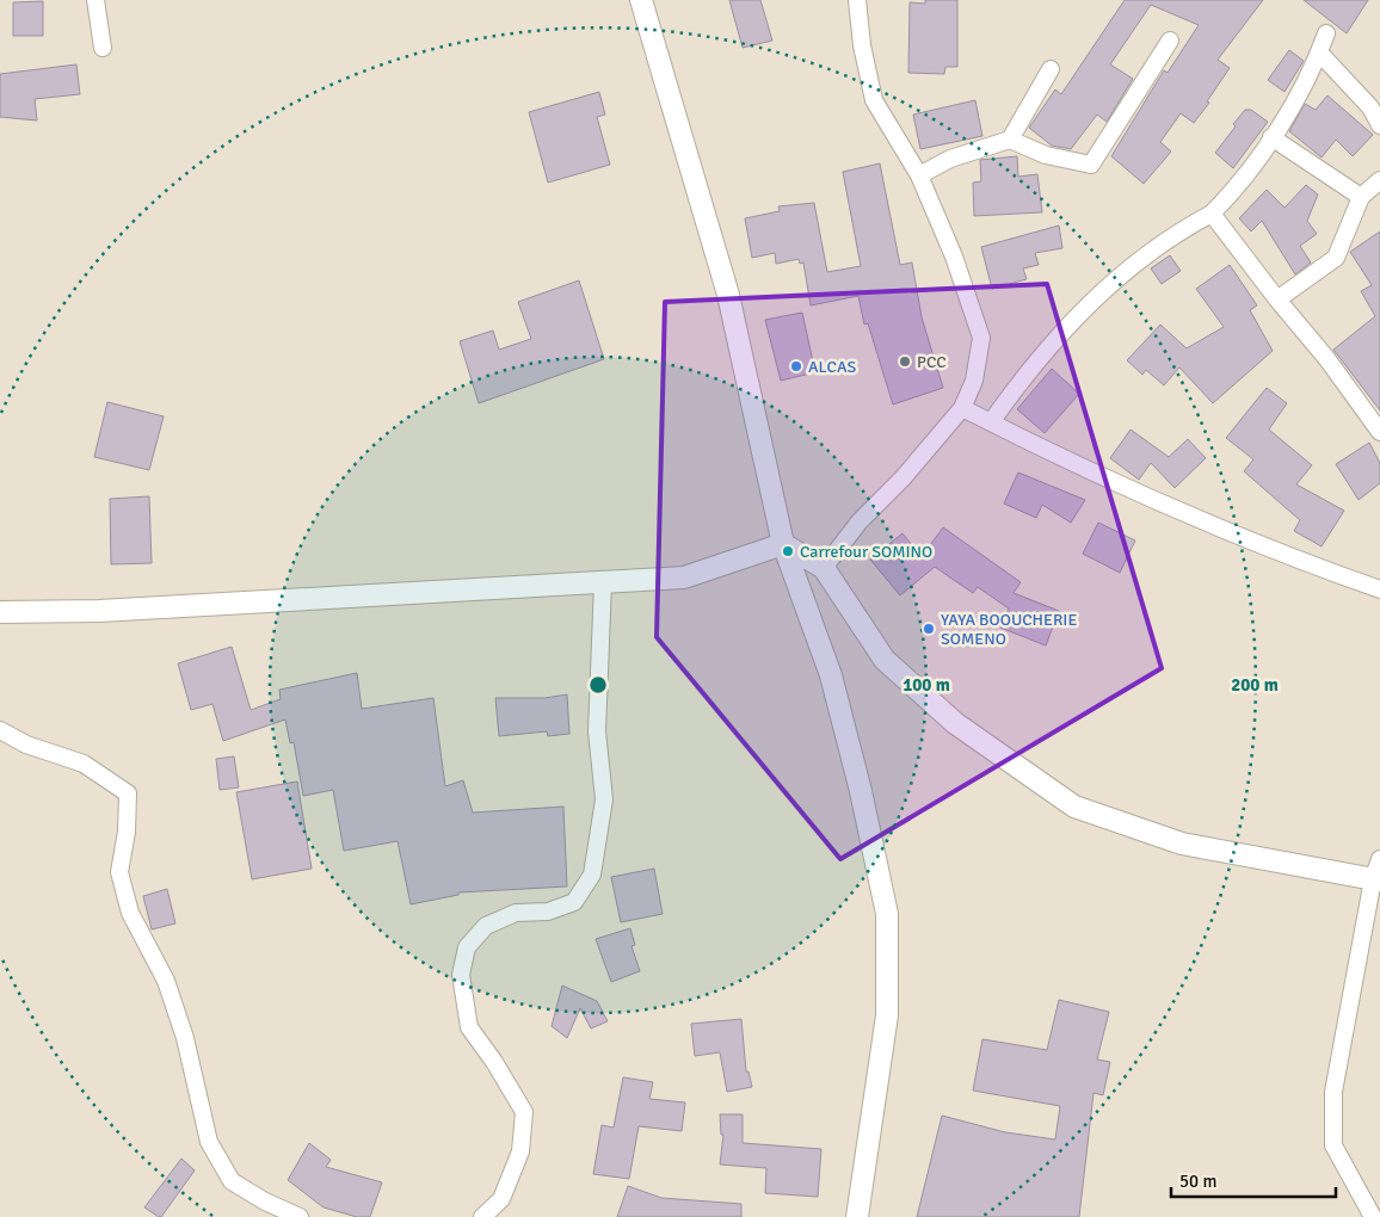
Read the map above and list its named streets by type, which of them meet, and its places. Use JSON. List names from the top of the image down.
{
  "places": [
    "PCC",
    "ALCAS",
    "Carrefour SOMINO",
    "YAYA BOOUCHERIE SOMENO"
  ],
  "scale_bar": "50 m",
  "rings": ["100 m", "200 m"]
}
